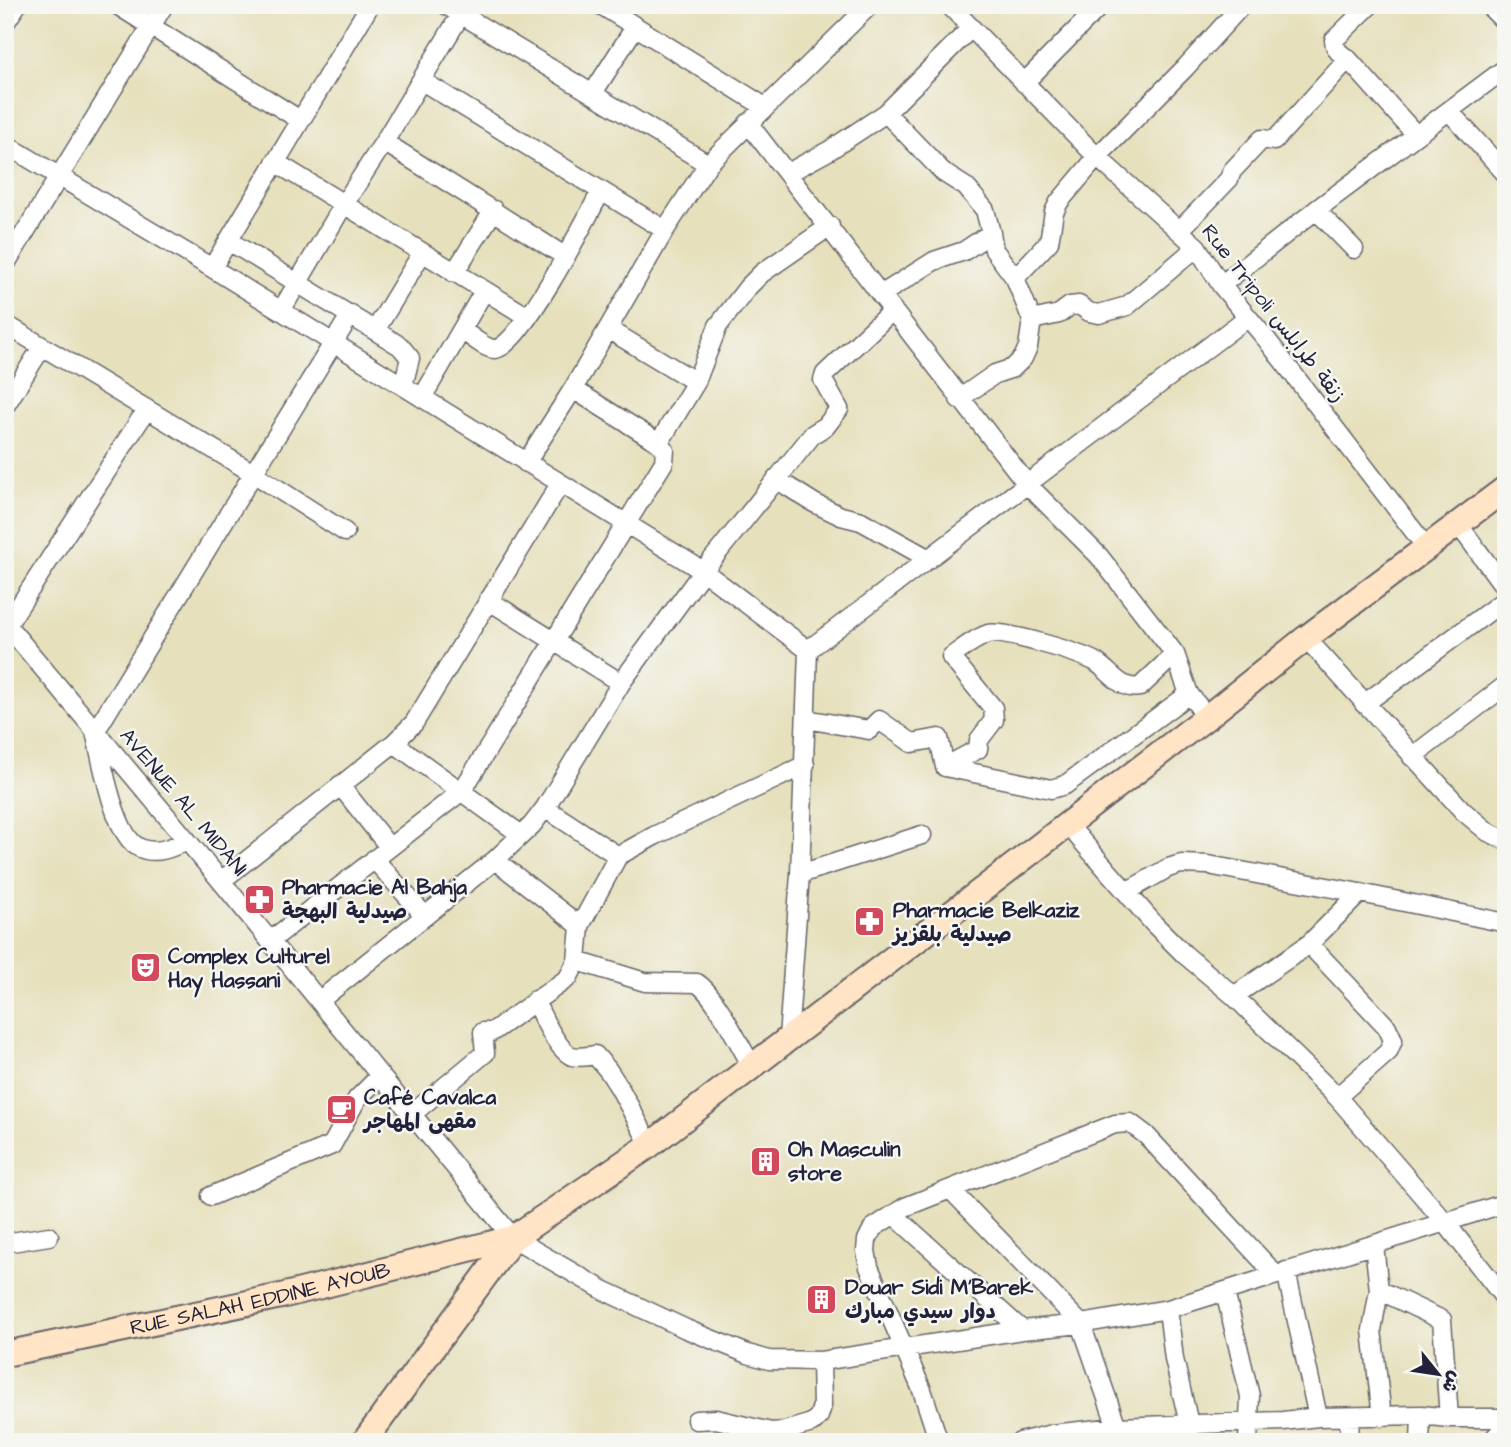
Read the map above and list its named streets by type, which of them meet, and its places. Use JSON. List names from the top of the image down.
{
  "streets": {
    "main road": ["RUE SALAH EDDINE AYOUB"],
    "street": ["Rue Tripoli زنقة طرابلس", "AVENUE AL MIDANI"]
  },
  "crossings": [
    ["AVENUE AL MIDANI", "RUE SALAH EDDINE AYOUB"]
  ],
  "places": {
    "pharmacy": ["Pharmacie Al Bahja صيدلية البهجة", "Pharmacie Belkaziz صيدلية بلقزيز"],
    "theatre": ["Complex Culturel Hay Hassani"],
    "cafe": ["Café Cavalca مقهى المهاجر"],
    "building": ["Oh Masculin store", "Douar Sidi M'Barek دوار سيدي مبارك"]
  },
  "north": "bottom right"
}
